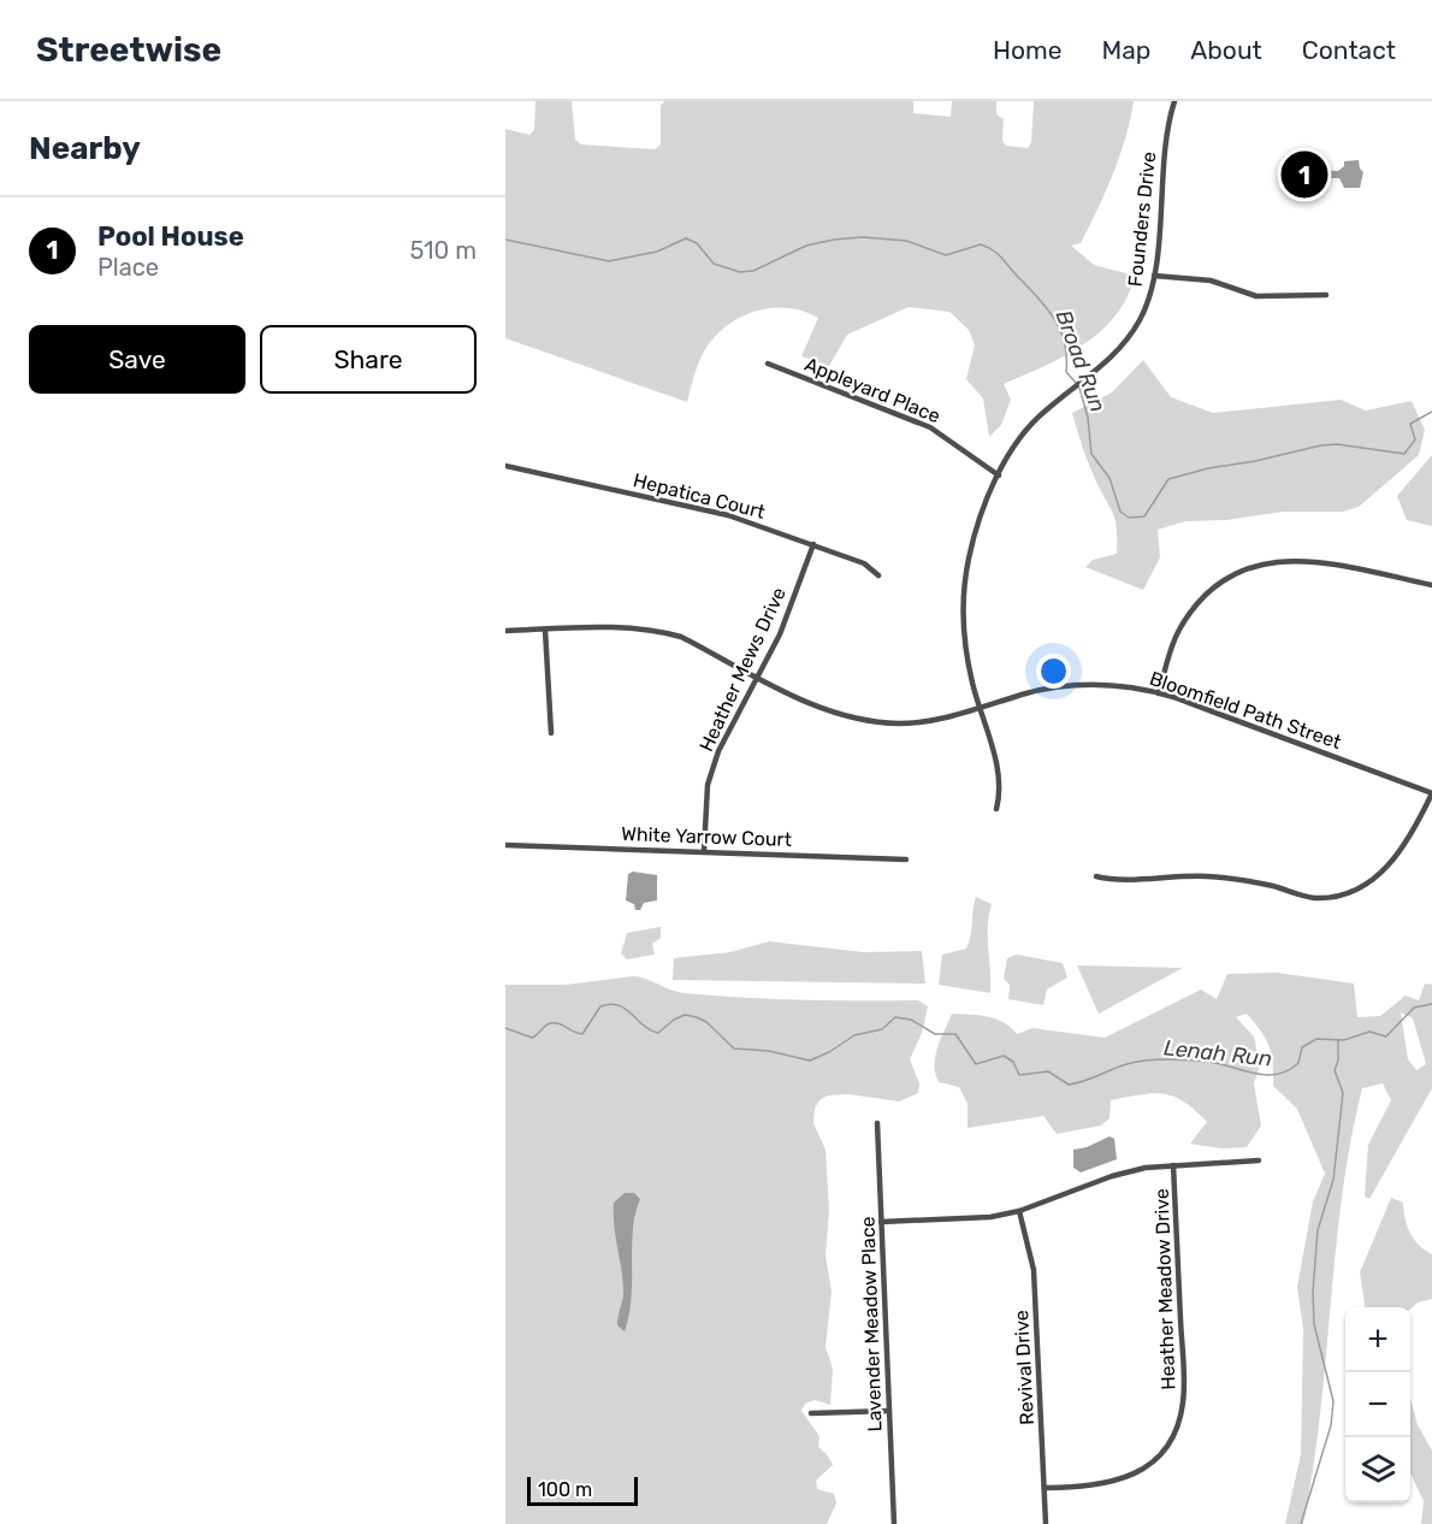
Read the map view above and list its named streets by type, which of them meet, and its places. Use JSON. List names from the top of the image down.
{
  "streets": {
    "street": [
      "Founders Drive",
      "Appleyard Place",
      "Hepatica Court",
      "Heather Mews Drive",
      "Bloomfield Path Street",
      "White Yarrow Court",
      "Heather Meadow Drive",
      "Lavender Meadow Place",
      "Revival Drive"
    ]
  },
  "crossings": [
    ["Founders Drive", "Appleyard Place"],
    ["Founders Drive", "Bloomfield Path Street"],
    ["Hepatica Court", "Heather Mews Drive"],
    ["Heather Mews Drive", "Bloomfield Path Street"],
    ["Heather Mews Drive", "White Yarrow Court"],
    ["Heather Meadow Drive", "Revival Drive"]
  ],
  "water": ["Broad Run", "Lenah Run"],
  "scale_bar": "100 m",
  "page": {
    "header": "Streetwise",
    "nav": [
      "Home",
      "Map",
      "About",
      "Contact"
    ],
    "heading": "Nearby",
    "pins": "1",
    "list": [
      {
        "mark": "1",
        "name": "Pool House",
        "note": "Place",
        "value": "510 m"
      }
    ],
    "buttons": ["Save", "Share"],
    "map_buttons": ["+", "−"],
    "scale": "100 m"
  }
}
